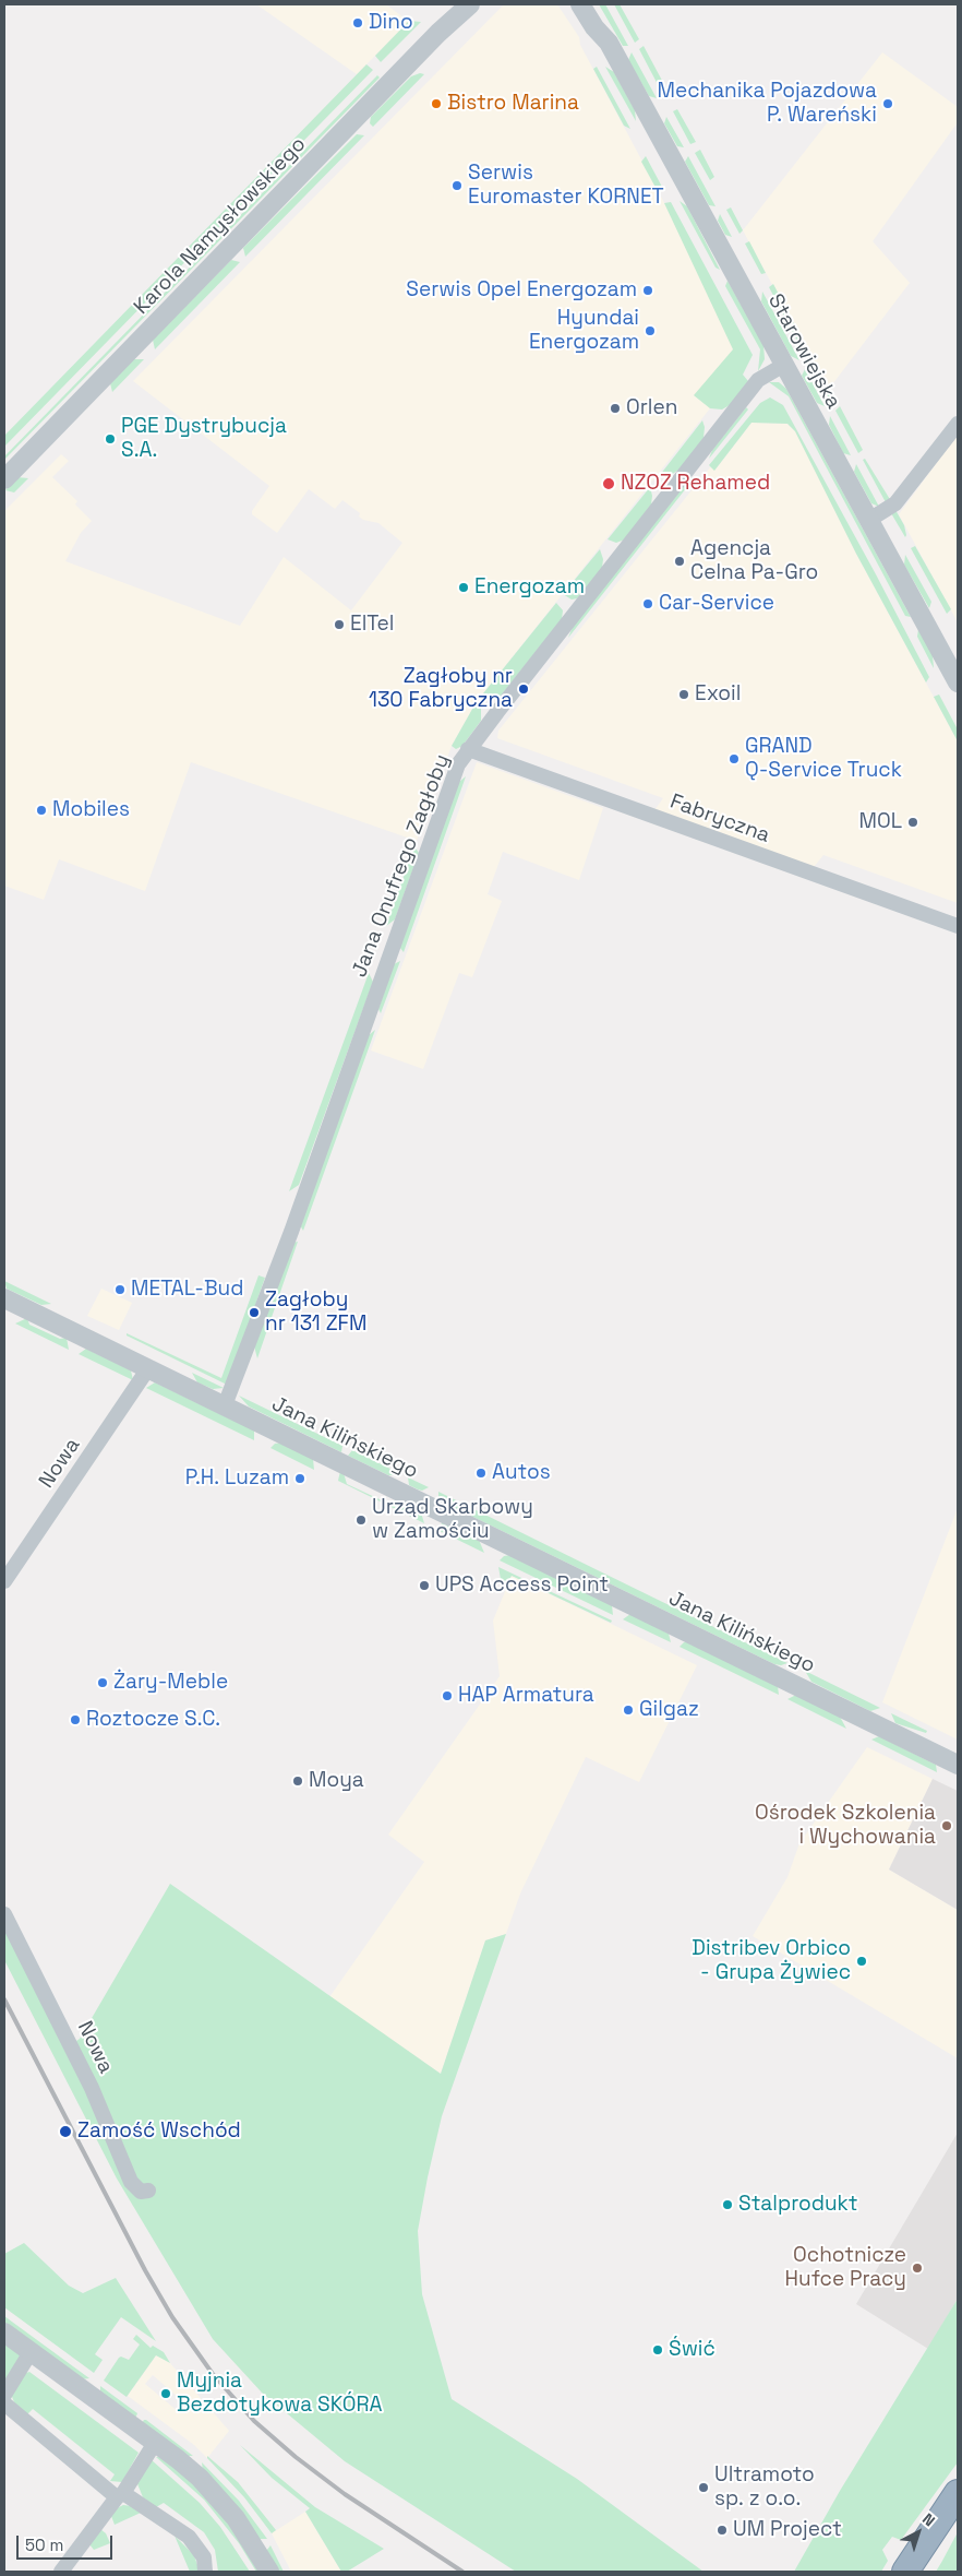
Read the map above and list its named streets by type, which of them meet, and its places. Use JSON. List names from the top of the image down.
{
  "streets": {
    "street": [
      "Karola Namysłowskiego",
      "Starowiejska",
      "Fabryczna",
      "Jana Onufrego Zagłoby",
      "Jana Kilińskiego",
      "Nowa"
    ]
  },
  "crossings": [
    ["Starowiejska", "Jana Onufrego Zagłoby"],
    ["Fabryczna", "Jana Onufrego Zagłoby"],
    ["Jana Onufrego Zagłoby", "Jana Kilińskiego"],
    ["Jana Kilińskiego", "Nowa"]
  ],
  "places": [
    "Dino",
    "Bistro Marina",
    "Mechanika Pojazdowa P. Wareński",
    "Serwis Euromaster KORNET",
    "Serwis Opel Energozam",
    "Hyundai Energozam",
    "Orlen",
    "PGE Dystrybucja S.A.",
    "NZOZ Rehamed",
    "Agencja Celna Pa-Gro",
    "Energozam",
    "Car-Service",
    "ElTel",
    "Zagłoby nr 130 Fabryczna",
    "Exoil",
    "GRAND Q-Service Truck",
    "Mobiles",
    "MOL",
    "METAL-Bud",
    "Zagłoby nr 131 ZFM",
    "Autos",
    "P.H. Luzam",
    "Urząd Skarbowy w Zamościu",
    "UPS Access Point",
    "Żary-Meble",
    "HAP Armatura",
    "Gilgaz",
    "Roztocze S.C.",
    "Moya",
    "Ośrodek Szkolenia i Wychowania",
    "Distribev Orbico - Grupa Żywiec",
    "Zamość Wschód",
    "Stalprodukt",
    "Ochotnicze Hufce Pracy",
    "Świć",
    "Myjnia Bezdotykowa SKÓRA",
    "Ultramoto sp. z o.o.",
    "UM Project"
  ],
  "scale_bar": "50 m",
  "north": "top right"
}
